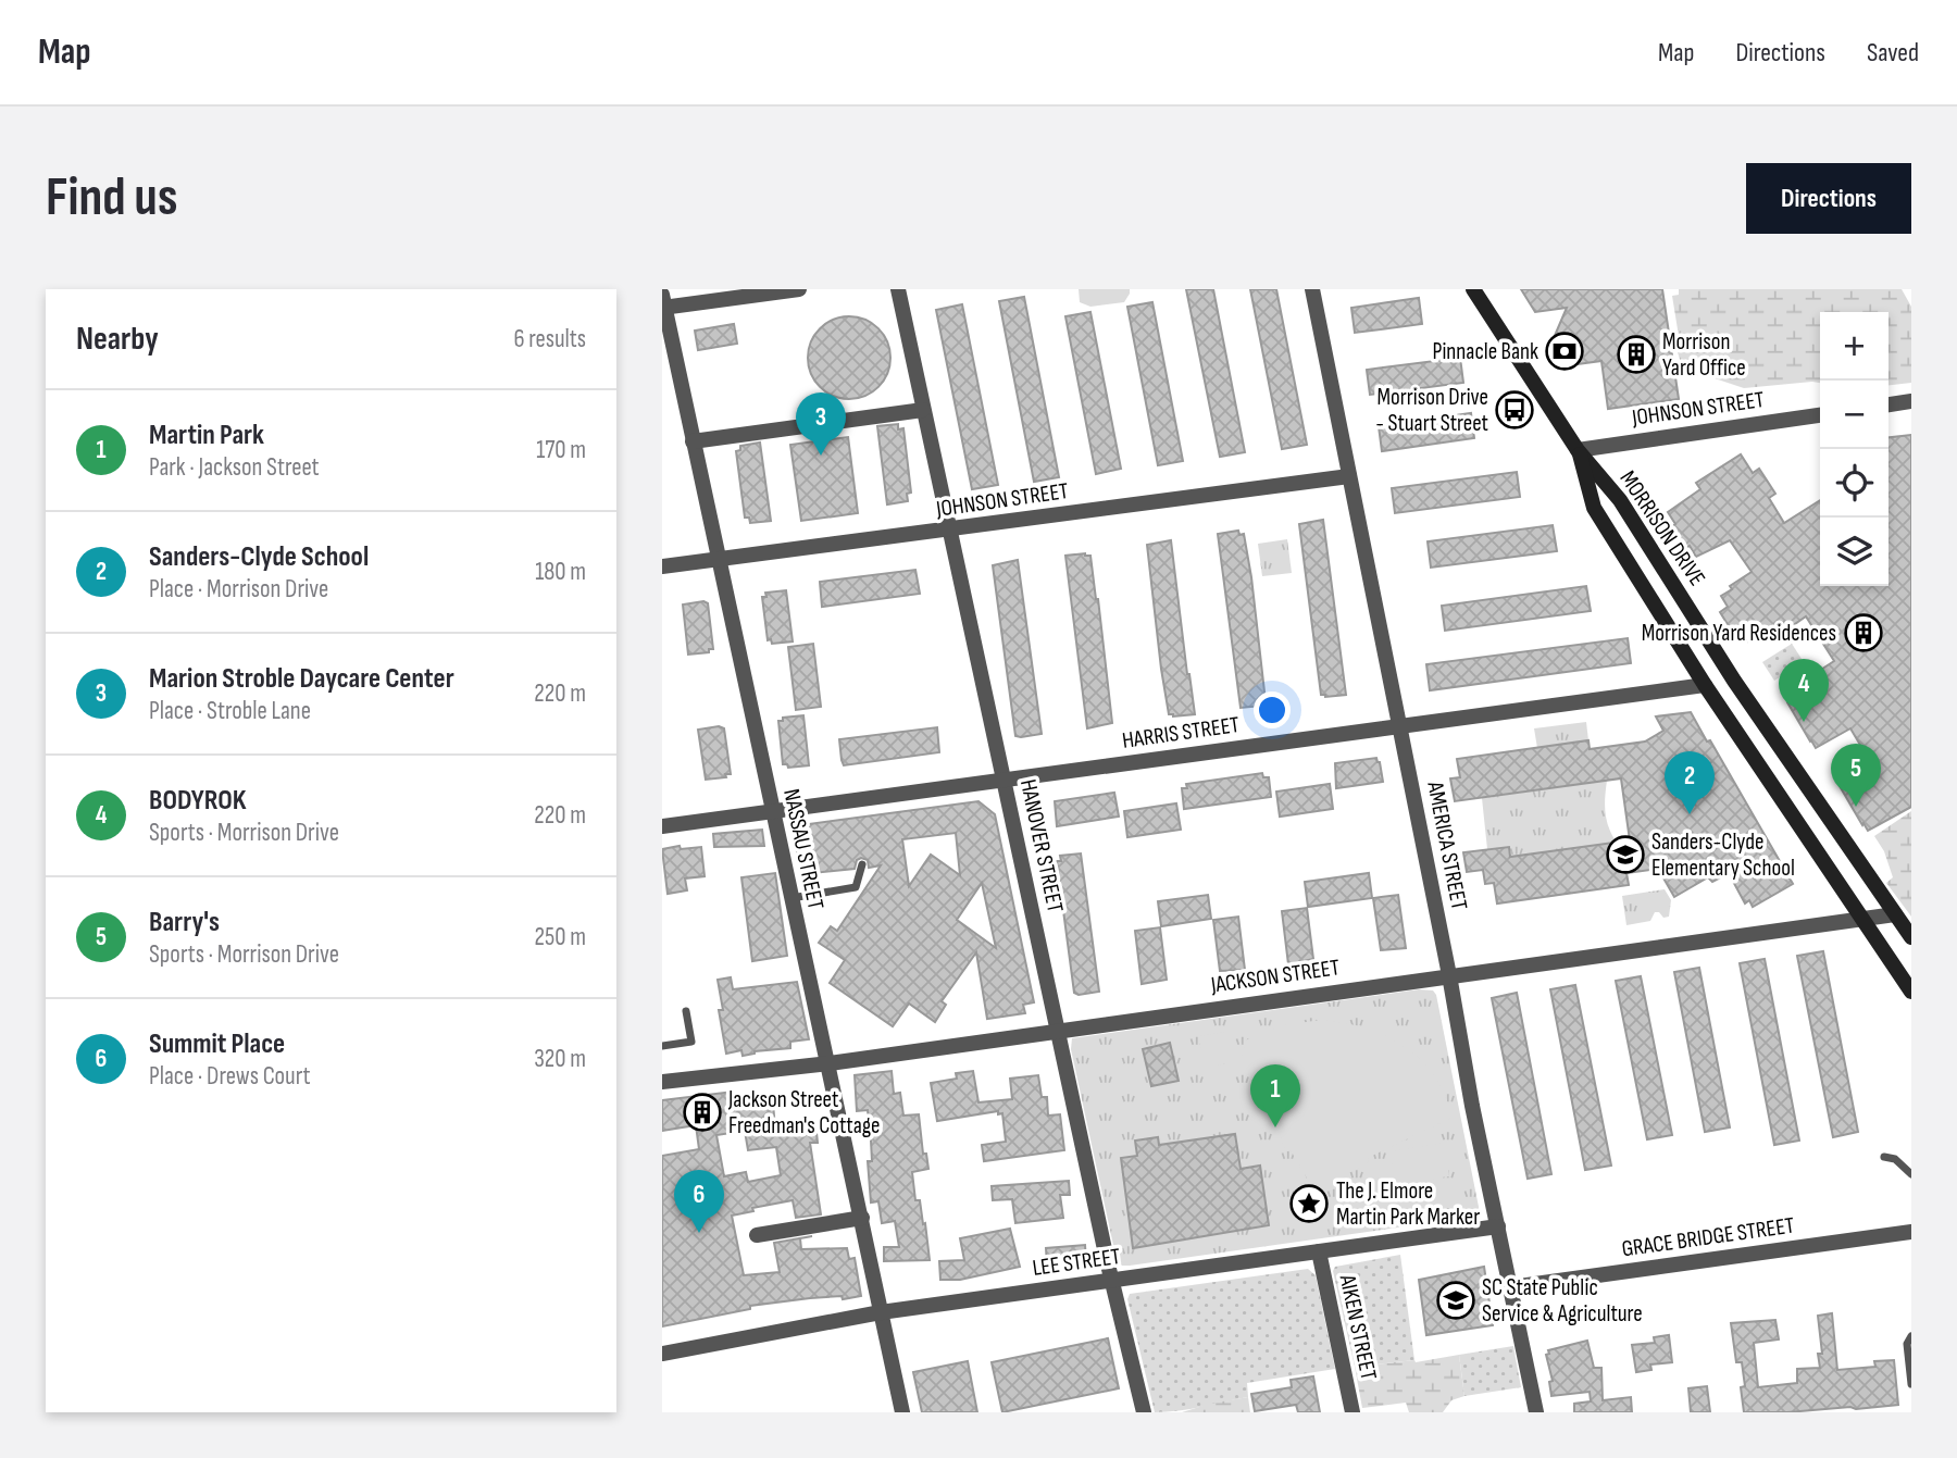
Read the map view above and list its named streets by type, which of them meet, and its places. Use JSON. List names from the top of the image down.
{
  "streets": {
    "main road": ["MORRISON DRIVE"],
    "street": [
      "JOHNSON STREET",
      "HARRIS STREET",
      "HANOVER STREET",
      "AMERICA STREET",
      "NASSAU STREET",
      "JACKSON STREET",
      "GRACE BRIDGE STREET",
      "LEE STREET",
      "AIKEN STREET"
    ]
  },
  "crossings": [
    ["JOHNSON STREET", "MORRISON DRIVE"],
    ["JOHNSON STREET", "HANOVER STREET"],
    ["JOHNSON STREET", "AMERICA STREET"],
    ["JOHNSON STREET", "NASSAU STREET"],
    ["MORRISON DRIVE", "HARRIS STREET"],
    ["MORRISON DRIVE", "JACKSON STREET"],
    ["HARRIS STREET", "HANOVER STREET"],
    ["HARRIS STREET", "AMERICA STREET"],
    ["HARRIS STREET", "NASSAU STREET"],
    ["HANOVER STREET", "JACKSON STREET"],
    ["HANOVER STREET", "LEE STREET"],
    ["AMERICA STREET", "JACKSON STREET"],
    ["AMERICA STREET", "GRACE BRIDGE STREET"],
    ["AMERICA STREET", "LEE STREET"],
    ["NASSAU STREET", "JACKSON STREET"],
    ["NASSAU STREET", "LEE STREET"],
    ["LEE STREET", "AIKEN STREET"]
  ],
  "places": {
    "bank": ["Pinnacle Bank"],
    "building": ["Morrison Yard Office", "Morrison Yard Residences", "Jackson Street Freedman's Cottage"],
    "bus stop": ["Morrison Drive - Stuart Street"],
    "school or university": ["Sanders-Clyde Elementary School", "SC State Public Service & Agriculture"],
    "place": ["The J. Elmore Martin Park Marker"]
  },
  "page": {
    "header": "Map",
    "nav": ["Map", "Directions", "Saved"],
    "buttons": "Directions",
    "title": "Find us",
    "heading": ["Nearby", "6 results"],
    "map_buttons": ["+", "−"],
    "list": [
      {
        "mark": "1",
        "name": "Martin Park",
        "note": "Park · Jackson Street",
        "value": "170 m"
      },
      {
        "mark": "2",
        "name": "Sanders-Clyde School",
        "note": "Place · Morrison Drive",
        "value": "180 m"
      },
      {
        "mark": "3",
        "name": "Marion Stroble Daycare Center",
        "note": "Place · Stroble Lane",
        "value": "220 m"
      },
      {
        "mark": "4",
        "name": "BODYROK",
        "note": "Sports · Morrison Drive",
        "value": "220 m"
      },
      {
        "mark": "5",
        "name": "Barry's",
        "note": "Sports · Morrison Drive",
        "value": "250 m"
      },
      {
        "mark": "6",
        "name": "Summit Place",
        "note": "Place · Drews Court",
        "value": "320 m"
      }
    ],
    "pins": [
      "3",
      "4",
      "5",
      "2",
      "1",
      "6"
    ]
  }
}
